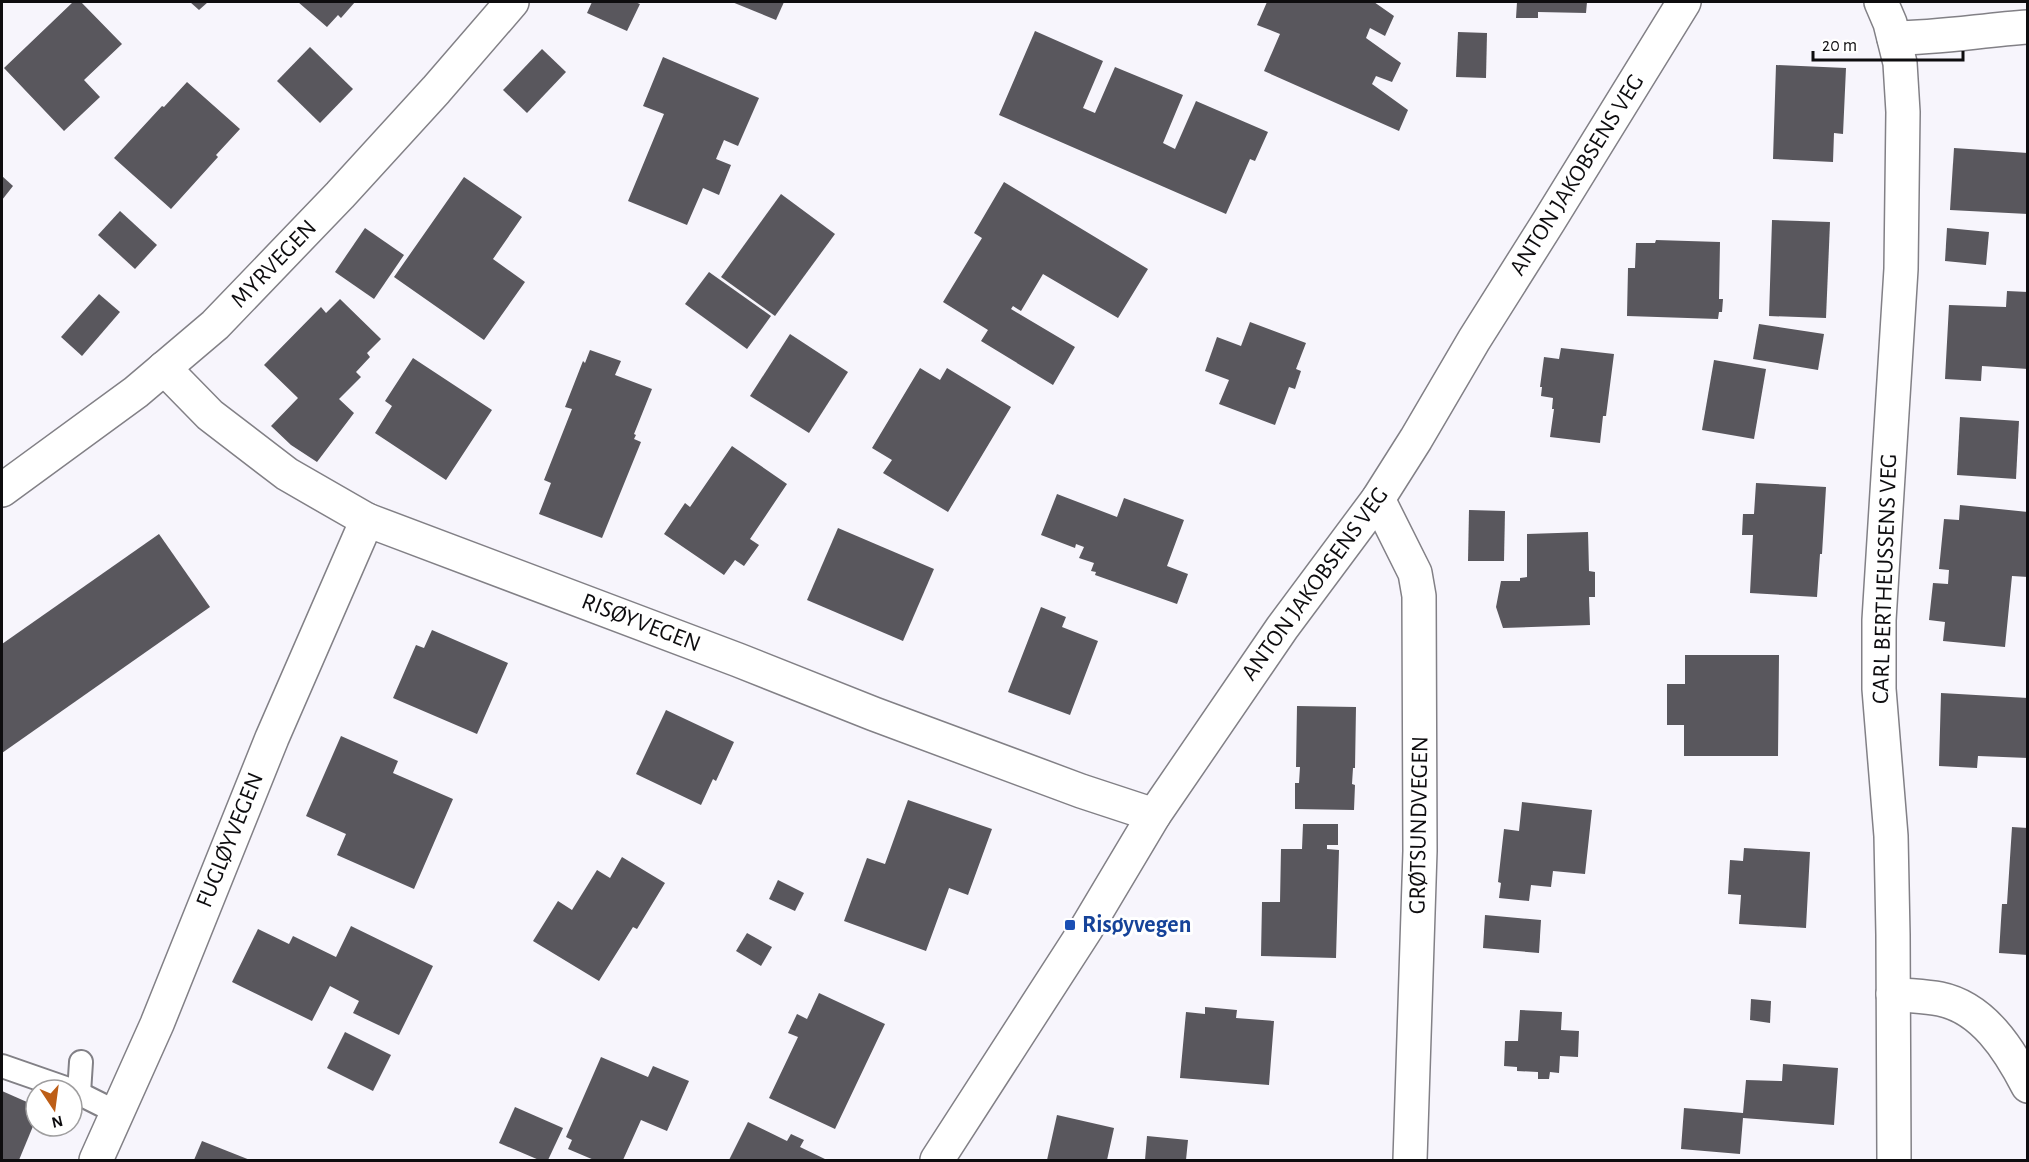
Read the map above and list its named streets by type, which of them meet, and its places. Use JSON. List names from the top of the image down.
{
  "streets": {
    "street": [
      "ANTON JAKOBSENS VEG",
      "MYRVEGEN",
      "CARL BERTHEUSSENS VEG",
      "RISØYVEGEN",
      "GRØTSUNDVEGEN",
      "FUGLØYVEGEN"
    ]
  },
  "crossings": [
    ["ANTON JAKOBSENS VEG", "RISØYVEGEN"],
    ["ANTON JAKOBSENS VEG", "GRØTSUNDVEGEN"],
    ["MYRVEGEN", "RISØYVEGEN"],
    ["RISØYVEGEN", "FUGLØYVEGEN"]
  ],
  "places": {
    "transit": ["Risøyvegen"]
  },
  "scale_bar": "20 m",
  "north": "bottom"
}
